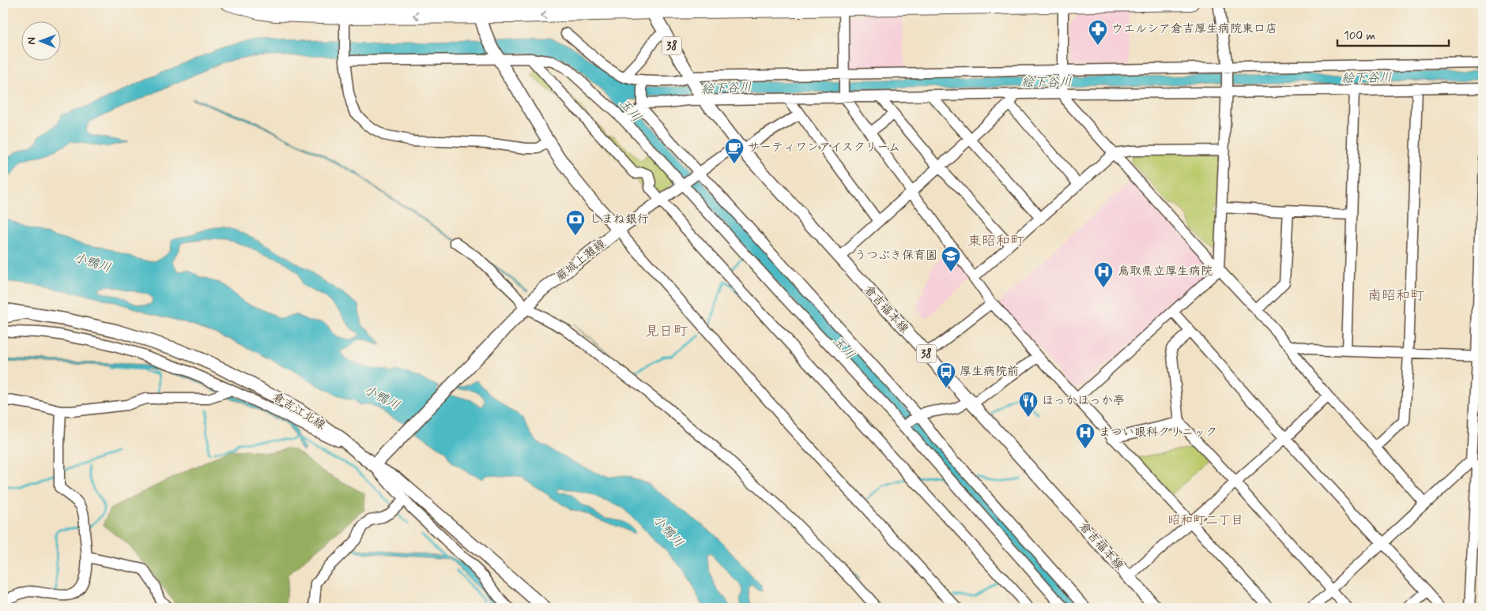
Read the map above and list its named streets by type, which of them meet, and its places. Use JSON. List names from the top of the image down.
{
  "streets": {
    "main road": [
      "38",
      "巌城上灘線",
      "倉吉福本線",
      "倉吉江北線"
    ]
  },
  "crossings": [
    ["巌城上灘線", "倉吉江北線"]
  ],
  "districts": [
    "東昭和町",
    "南昭和町",
    "見日町",
    "昭和町二丁目"
  ],
  "water": ["絵下谷川", "玉川", "小鴨川"],
  "places": {
    "pharmacy": ["ウエルシア倉吉厚生病院東口店"],
    "cafe": ["サーティワンアイスクリーム"],
    "bank": ["しまね銀行"],
    "school or university": ["うつぶき保育園"],
    "hospital": ["鳥取県立厚生病院", "まつい眼科クリニック"],
    "bus stop": ["厚生病院前"],
    "restaurant": ["ほっかほっか亭"]
  },
  "scale_bar": "100 m",
  "north": "left"
}
